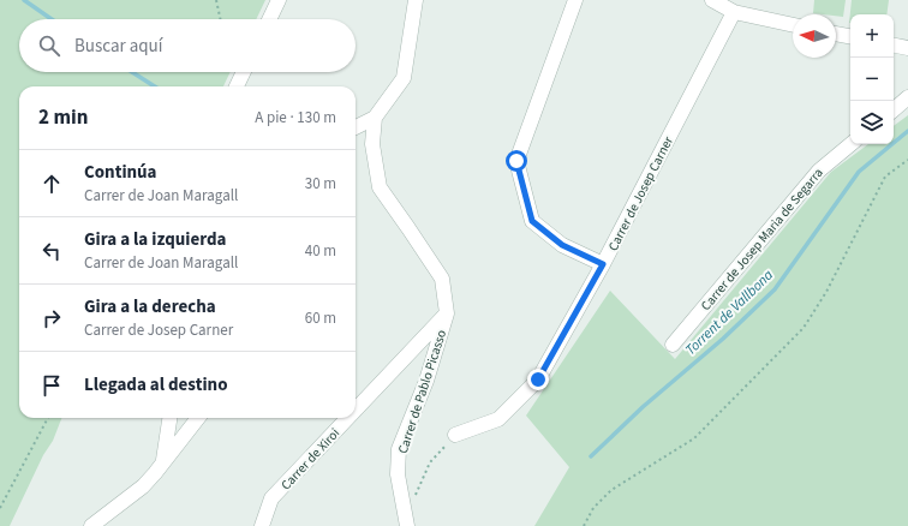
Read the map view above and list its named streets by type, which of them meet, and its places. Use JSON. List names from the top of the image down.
{
  "streets": {
    "street": [
      "Carrer de Josep Carner",
      "Carrer de Josep Maria de Segarra",
      "Carrer de Pablo Picasso",
      "Carrer de Xiroi"
    ]
  },
  "crossings": [
    ["Carrer de Pablo Picasso", "Carrer de Xiroi"]
  ],
  "water": ["Torrent de Vallbona"],
  "north": "left",
  "page": {
    "map_buttons": ["+", "−"],
    "search": "Buscar aquí",
    "heading": ["2 min", "A pie · 130 m"],
    "list": [
      ["Continúa", "Carrer de Joan Maragall", "30 m"],
      ["Gira a la izquierda", "Carrer de Joan Maragall", "40 m"],
      ["Gira a la derecha", "Carrer de Josep Carner", "60 m"],
      "Llegada al destino"
    ]
  }
}
